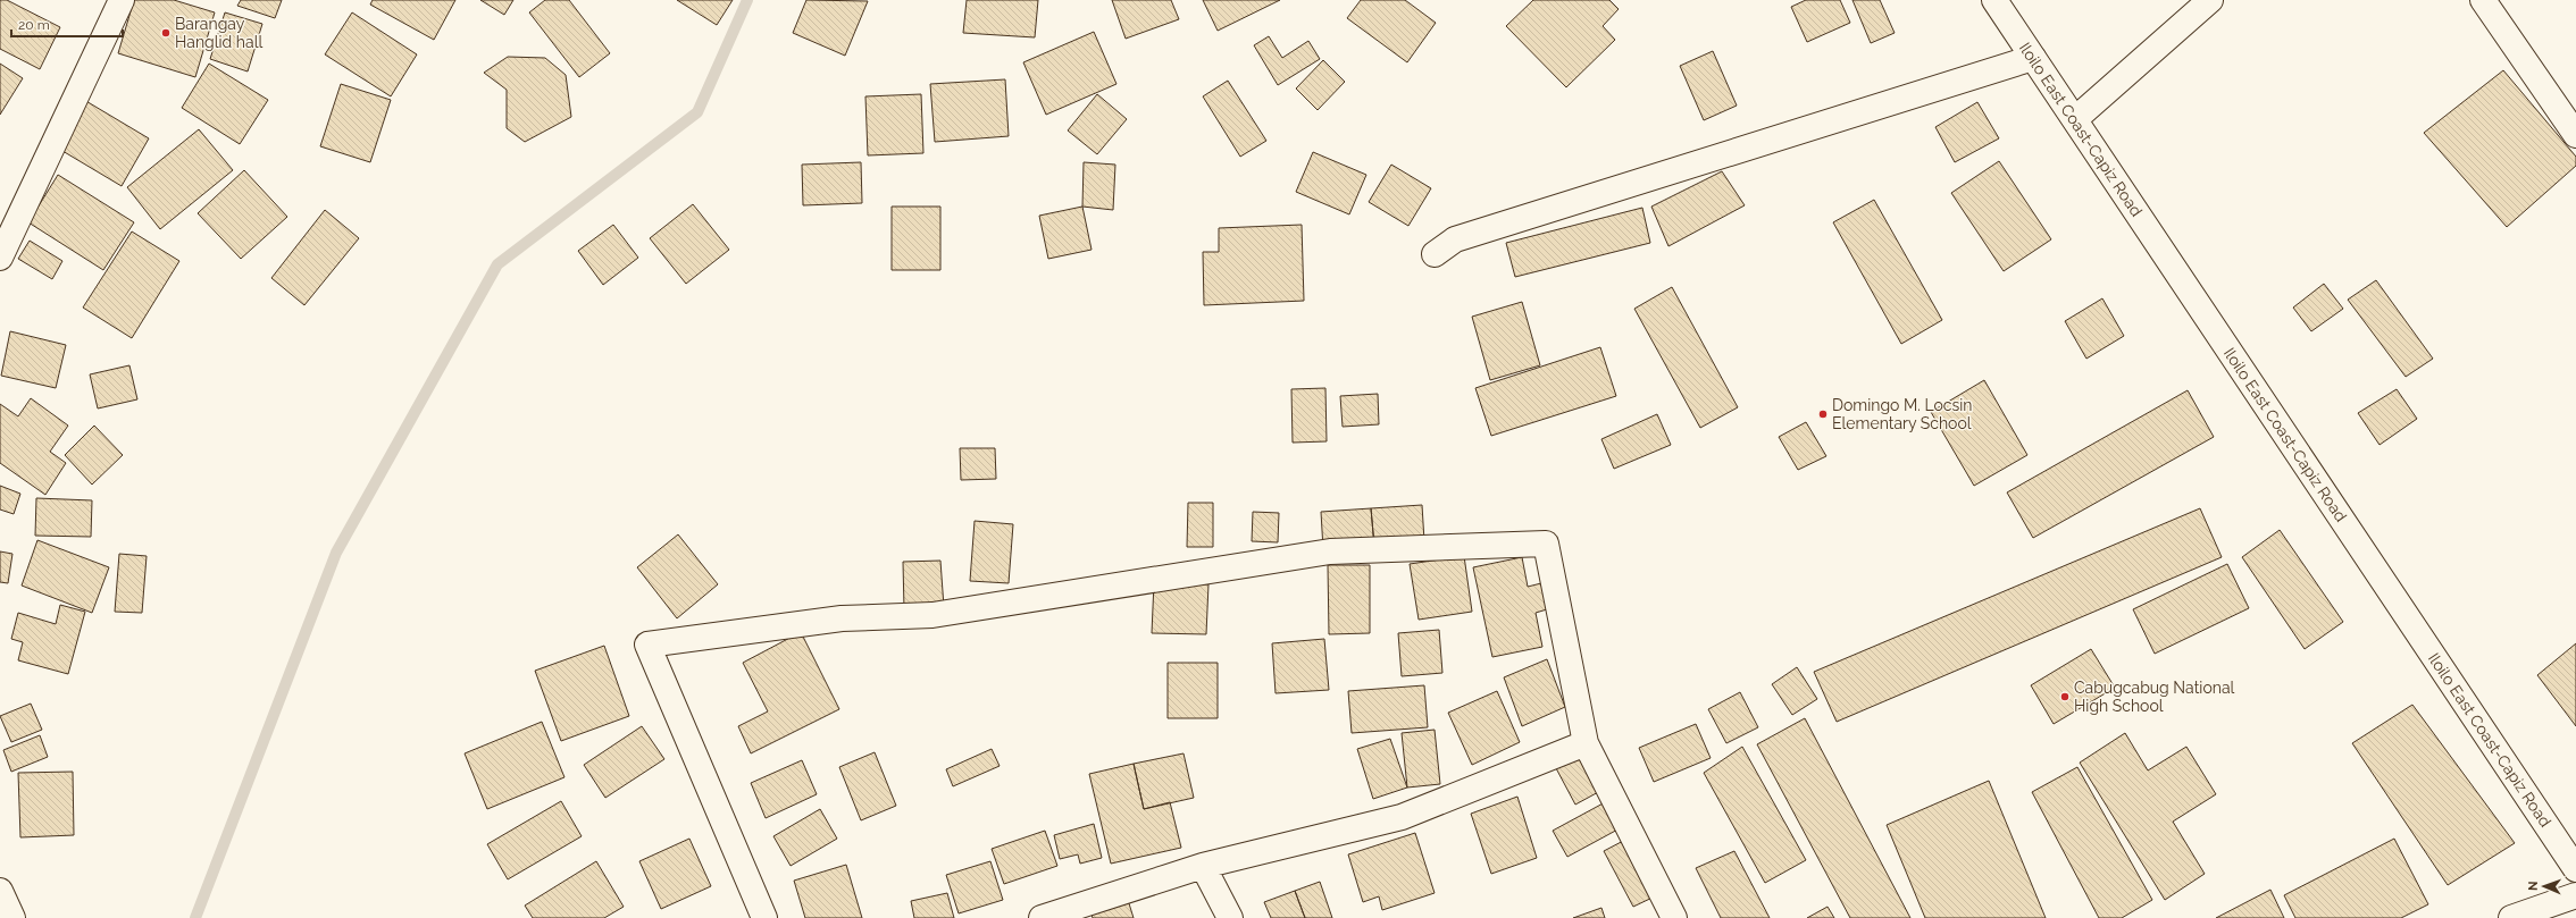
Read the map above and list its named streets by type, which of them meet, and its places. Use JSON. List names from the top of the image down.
{
  "streets": {
    "street": ["Iloilo East Coast-Capiz Road"]
  },
  "places": ["Barangay Hanglid hall", "Domingo M. Locsin Elementary School", "Cabugcabug National High School"],
  "scale_bar": "20 m",
  "north": "left"
}
